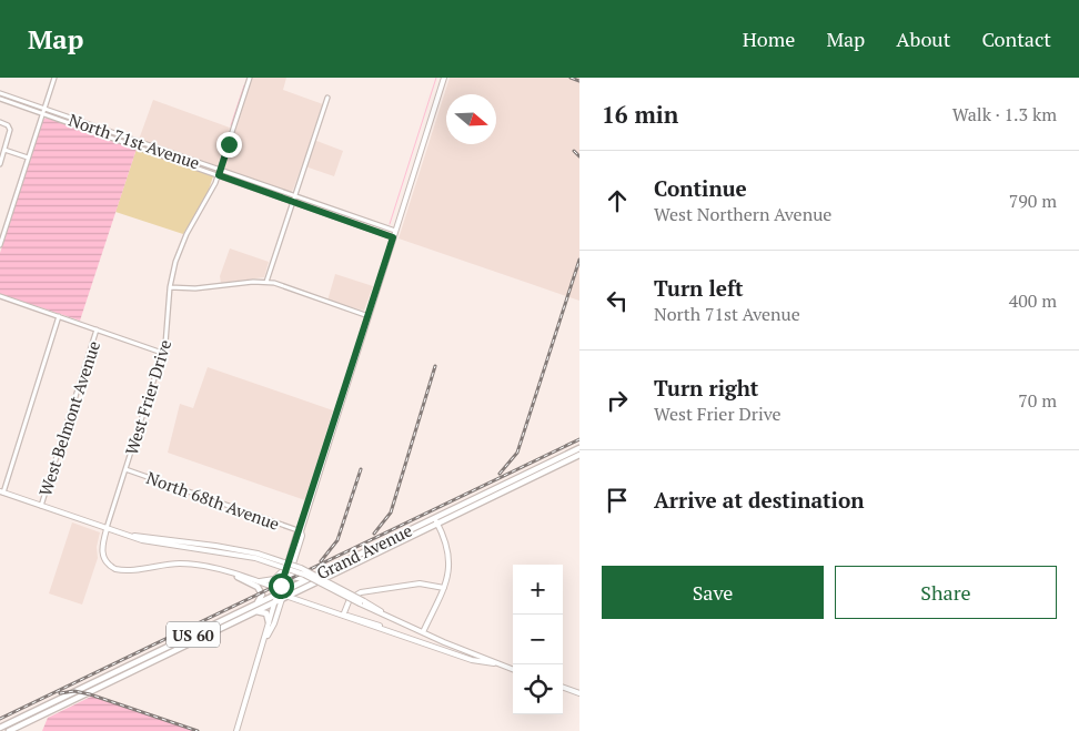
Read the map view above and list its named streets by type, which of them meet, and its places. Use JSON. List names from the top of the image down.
{
  "streets": {
    "highway": ["Grand Avenue", "US 60"],
    "street": [
      "North 71st Avenue",
      "West Frier Drive",
      "West Belmont Avenue",
      "North 68th Avenue"
    ]
  },
  "crossings": [
    ["North 71st Avenue", "West Frier Drive"],
    ["West Frier Drive", "North 68th Avenue"]
  ],
  "north": "right",
  "page": {
    "header": "Map",
    "nav": [
      "Home",
      "Map",
      "About",
      "Contact"
    ],
    "heading": ["16 min", "Walk · 1.3 km"],
    "list": [
      ["Continue", "West Northern Avenue", "790 m"],
      ["Turn left", "North 71st Avenue", "400 m"],
      ["Turn right", "West Frier Drive", "70 m"],
      "Arrive at destination"
    ],
    "buttons": ["Save", "Share"],
    "map_buttons": ["+", "−"]
  }
}
